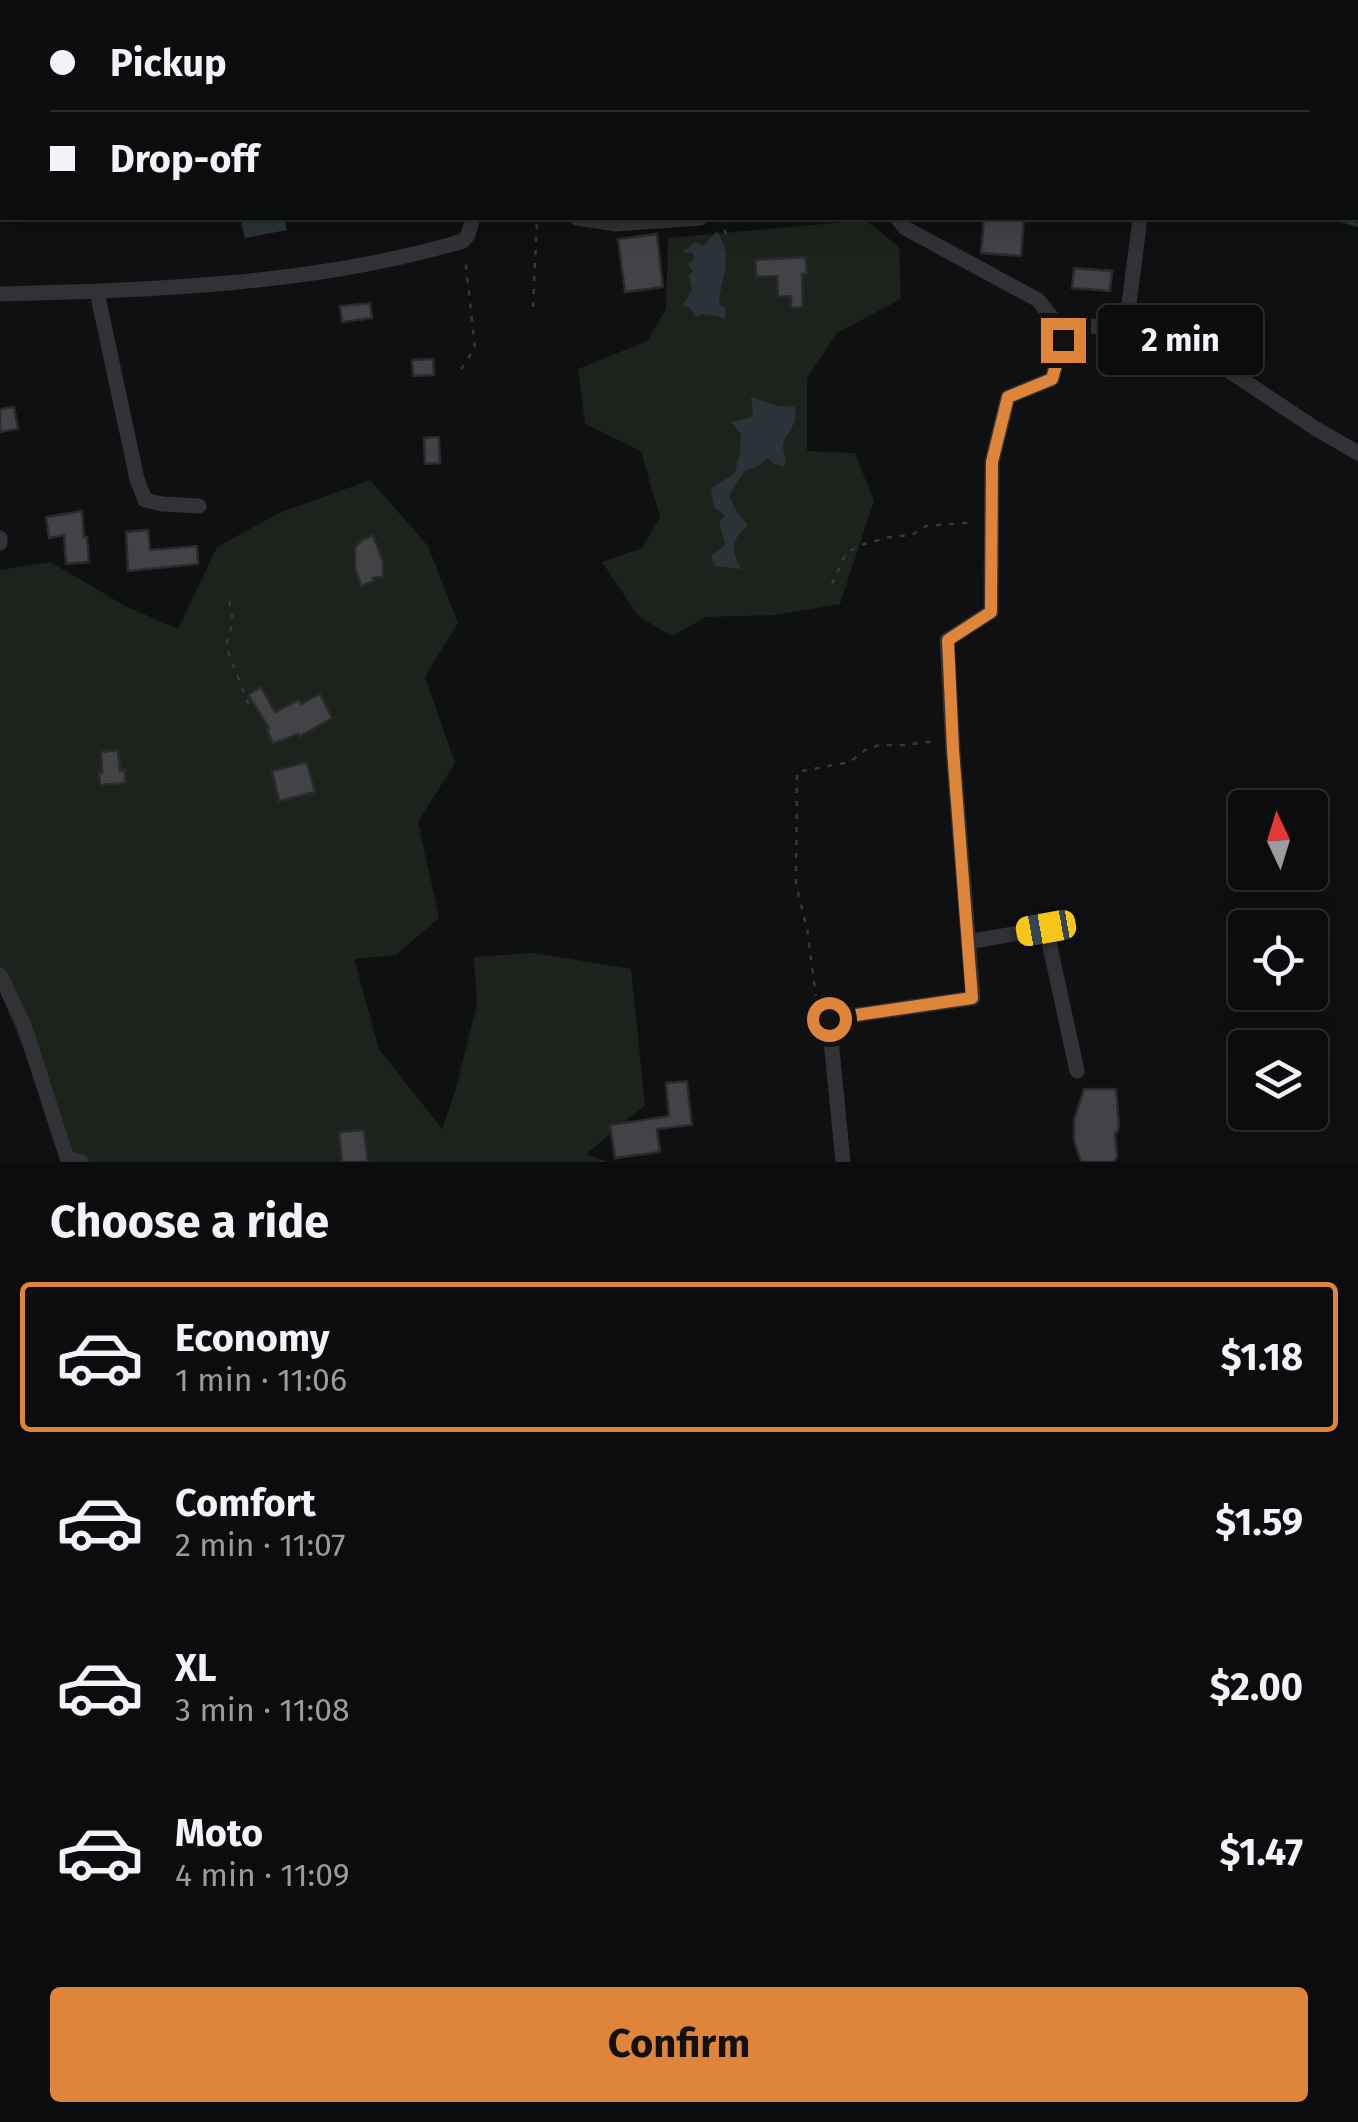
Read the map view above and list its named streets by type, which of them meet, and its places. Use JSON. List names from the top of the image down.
{
  "north": "top",
  "page": {
    "banner": ["Pickup", "Drop-off"],
    "bubble": "2 min",
    "heading": "Choose a ride",
    "list": [
      {
        "name": "Economy",
        "note": "1 min · 11:06",
        "value": "$1.18"
      },
      {
        "name": "Comfort",
        "note": "2 min · 11:07",
        "value": "$1.59"
      },
      {
        "name": "XL",
        "note": "3 min · 11:08",
        "value": "$2.00"
      },
      {
        "name": "Moto",
        "note": "4 min · 11:09",
        "value": "$1.47"
      }
    ],
    "buttons": "Confirm"
  }
}
